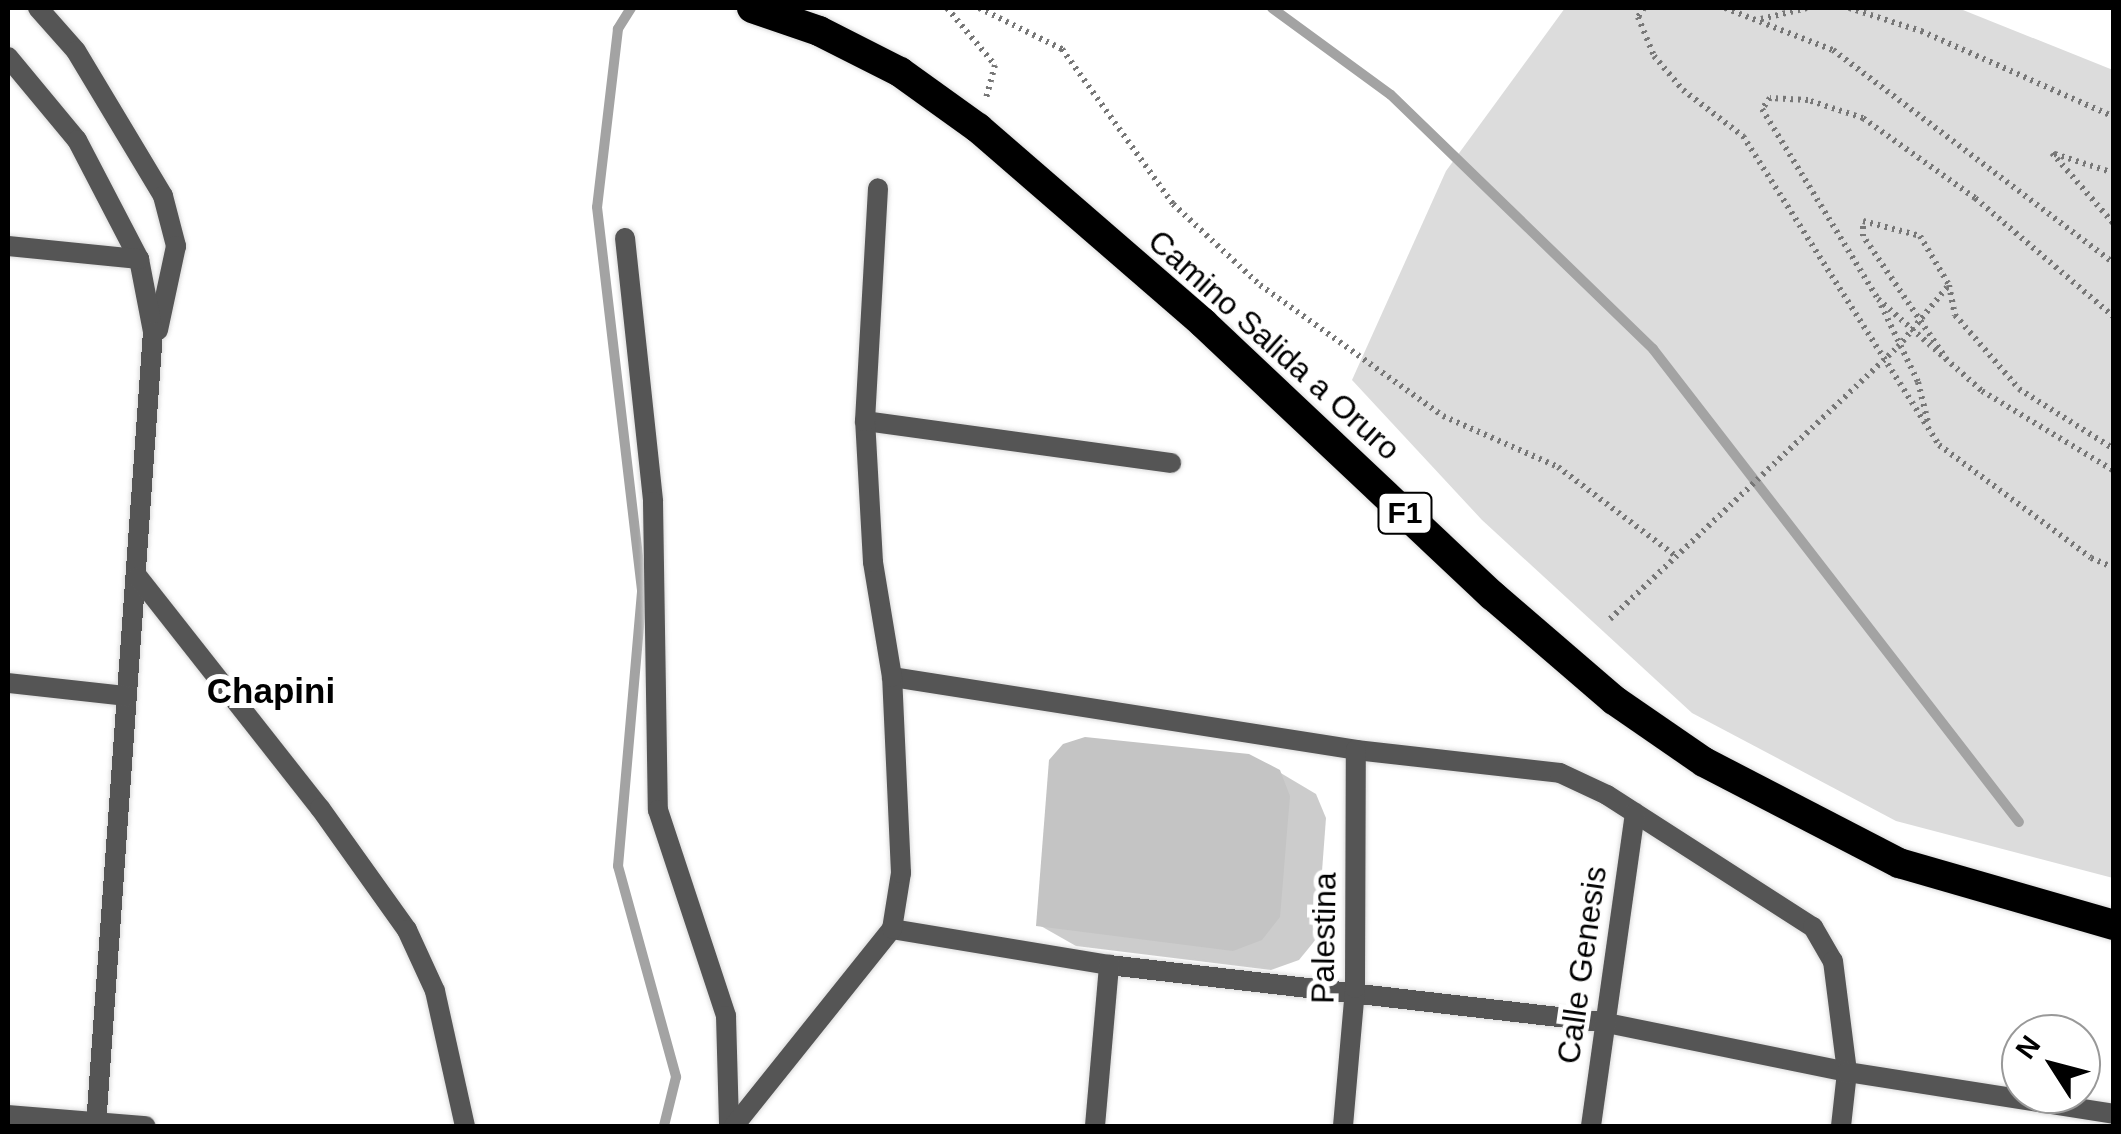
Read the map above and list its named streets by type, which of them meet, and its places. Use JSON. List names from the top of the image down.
{
  "streets": {
    "highway": ["Camino Salida a Oruro", "F1"],
    "street": ["Palestina", "Calle Genesis"]
  },
  "districts": ["Chapini"],
  "north": "top left"
}
